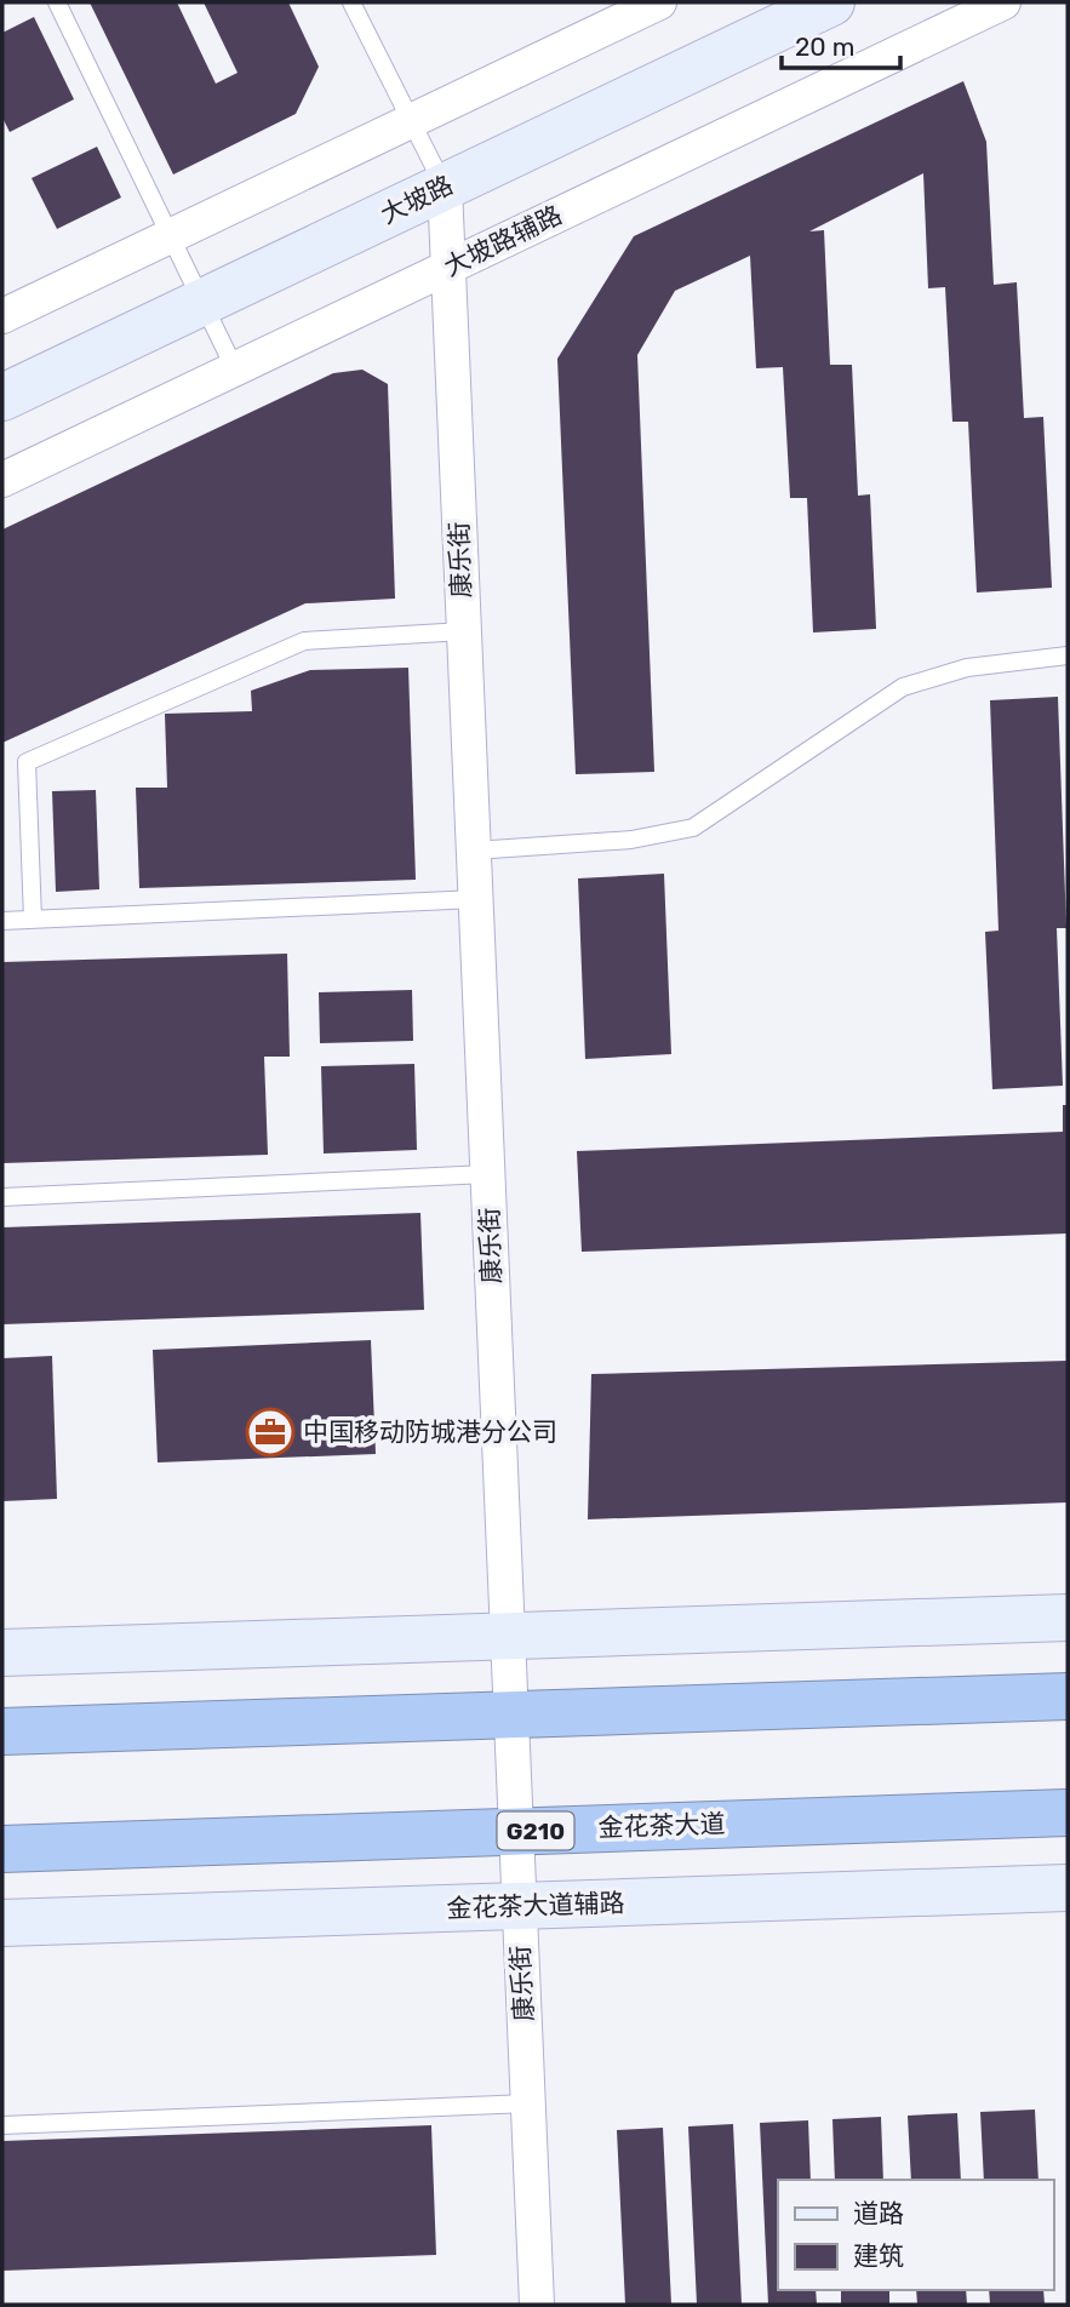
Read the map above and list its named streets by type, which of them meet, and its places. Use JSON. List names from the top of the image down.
{
  "streets": {
    "highway": ["金花茶大道", "G210"],
    "street": [
      "大坡路",
      "大坡路辅路",
      "康乐街",
      "金花茶大道辅路"
    ]
  },
  "crossings": [
    ["大坡路", "康乐街"],
    ["大坡路辅路", "康乐街"],
    ["康乐街", "金花茶大道"],
    ["康乐街", "金花茶大道辅路"]
  ],
  "places": {
    "office": ["中国移动防城港分公司"]
  },
  "legend": ["道路", "建筑"],
  "scale_bar": "20 m"
}
